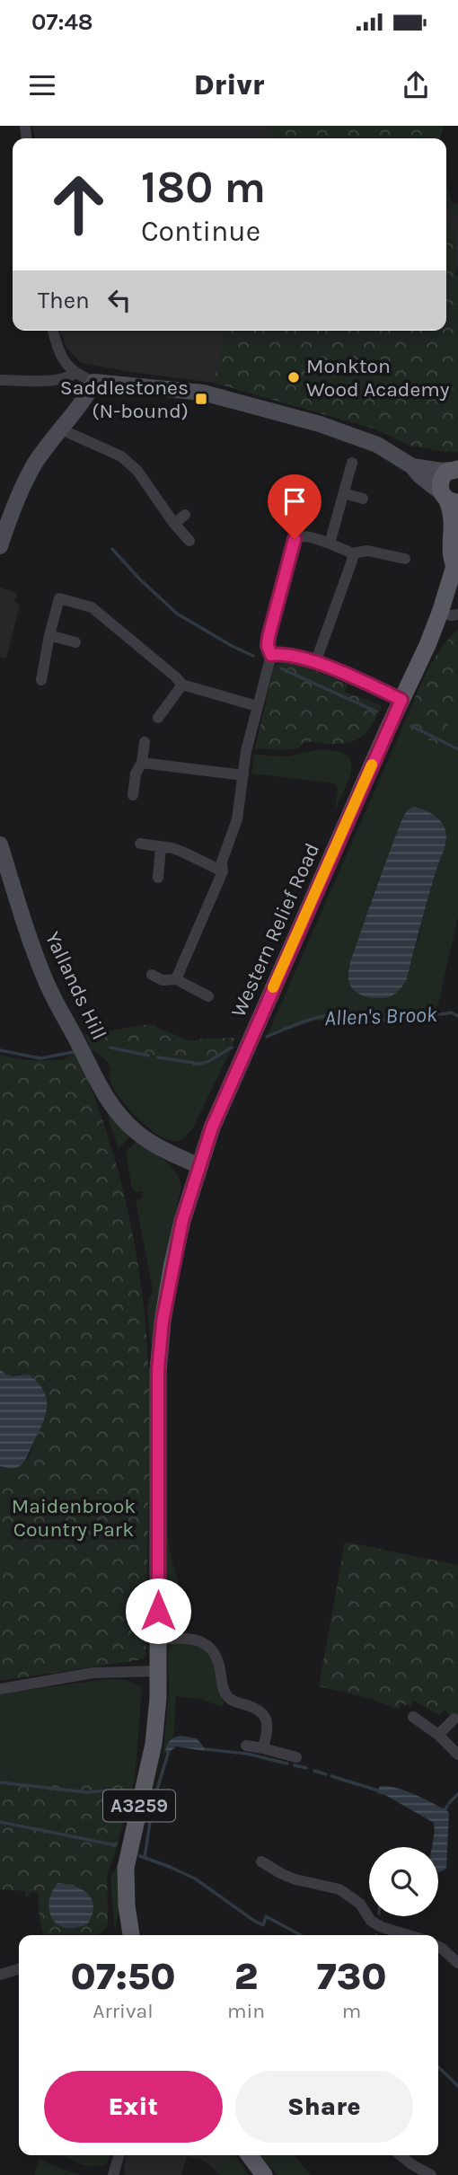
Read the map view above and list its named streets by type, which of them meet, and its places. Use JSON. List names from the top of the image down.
{
  "streets": {
    "main road": ["Western Relief Road", "A3259"],
    "street": ["Yallands Hill"]
  },
  "crossings": [
    ["Western Relief Road", "Yallands Hill"],
    ["Western Relief Road", "A3259"]
  ],
  "water": ["Allen's Brook"],
  "parks": ["Maidenbrook Country Park"],
  "places": {
    "other": ["Monkton Wood Academy"],
    "transit": ["Saddlestones (N-bound)"]
  },
  "page": {
    "status": "07:48",
    "header": "Drivr",
    "turn": ["180 m", "Continue"],
    "then": "Then",
    "eta": [
      "07:50",
      "Arrival",
      "2",
      "min",
      "730",
      "m"
    ],
    "buttons": ["Exit", "Share"]
  }
}
